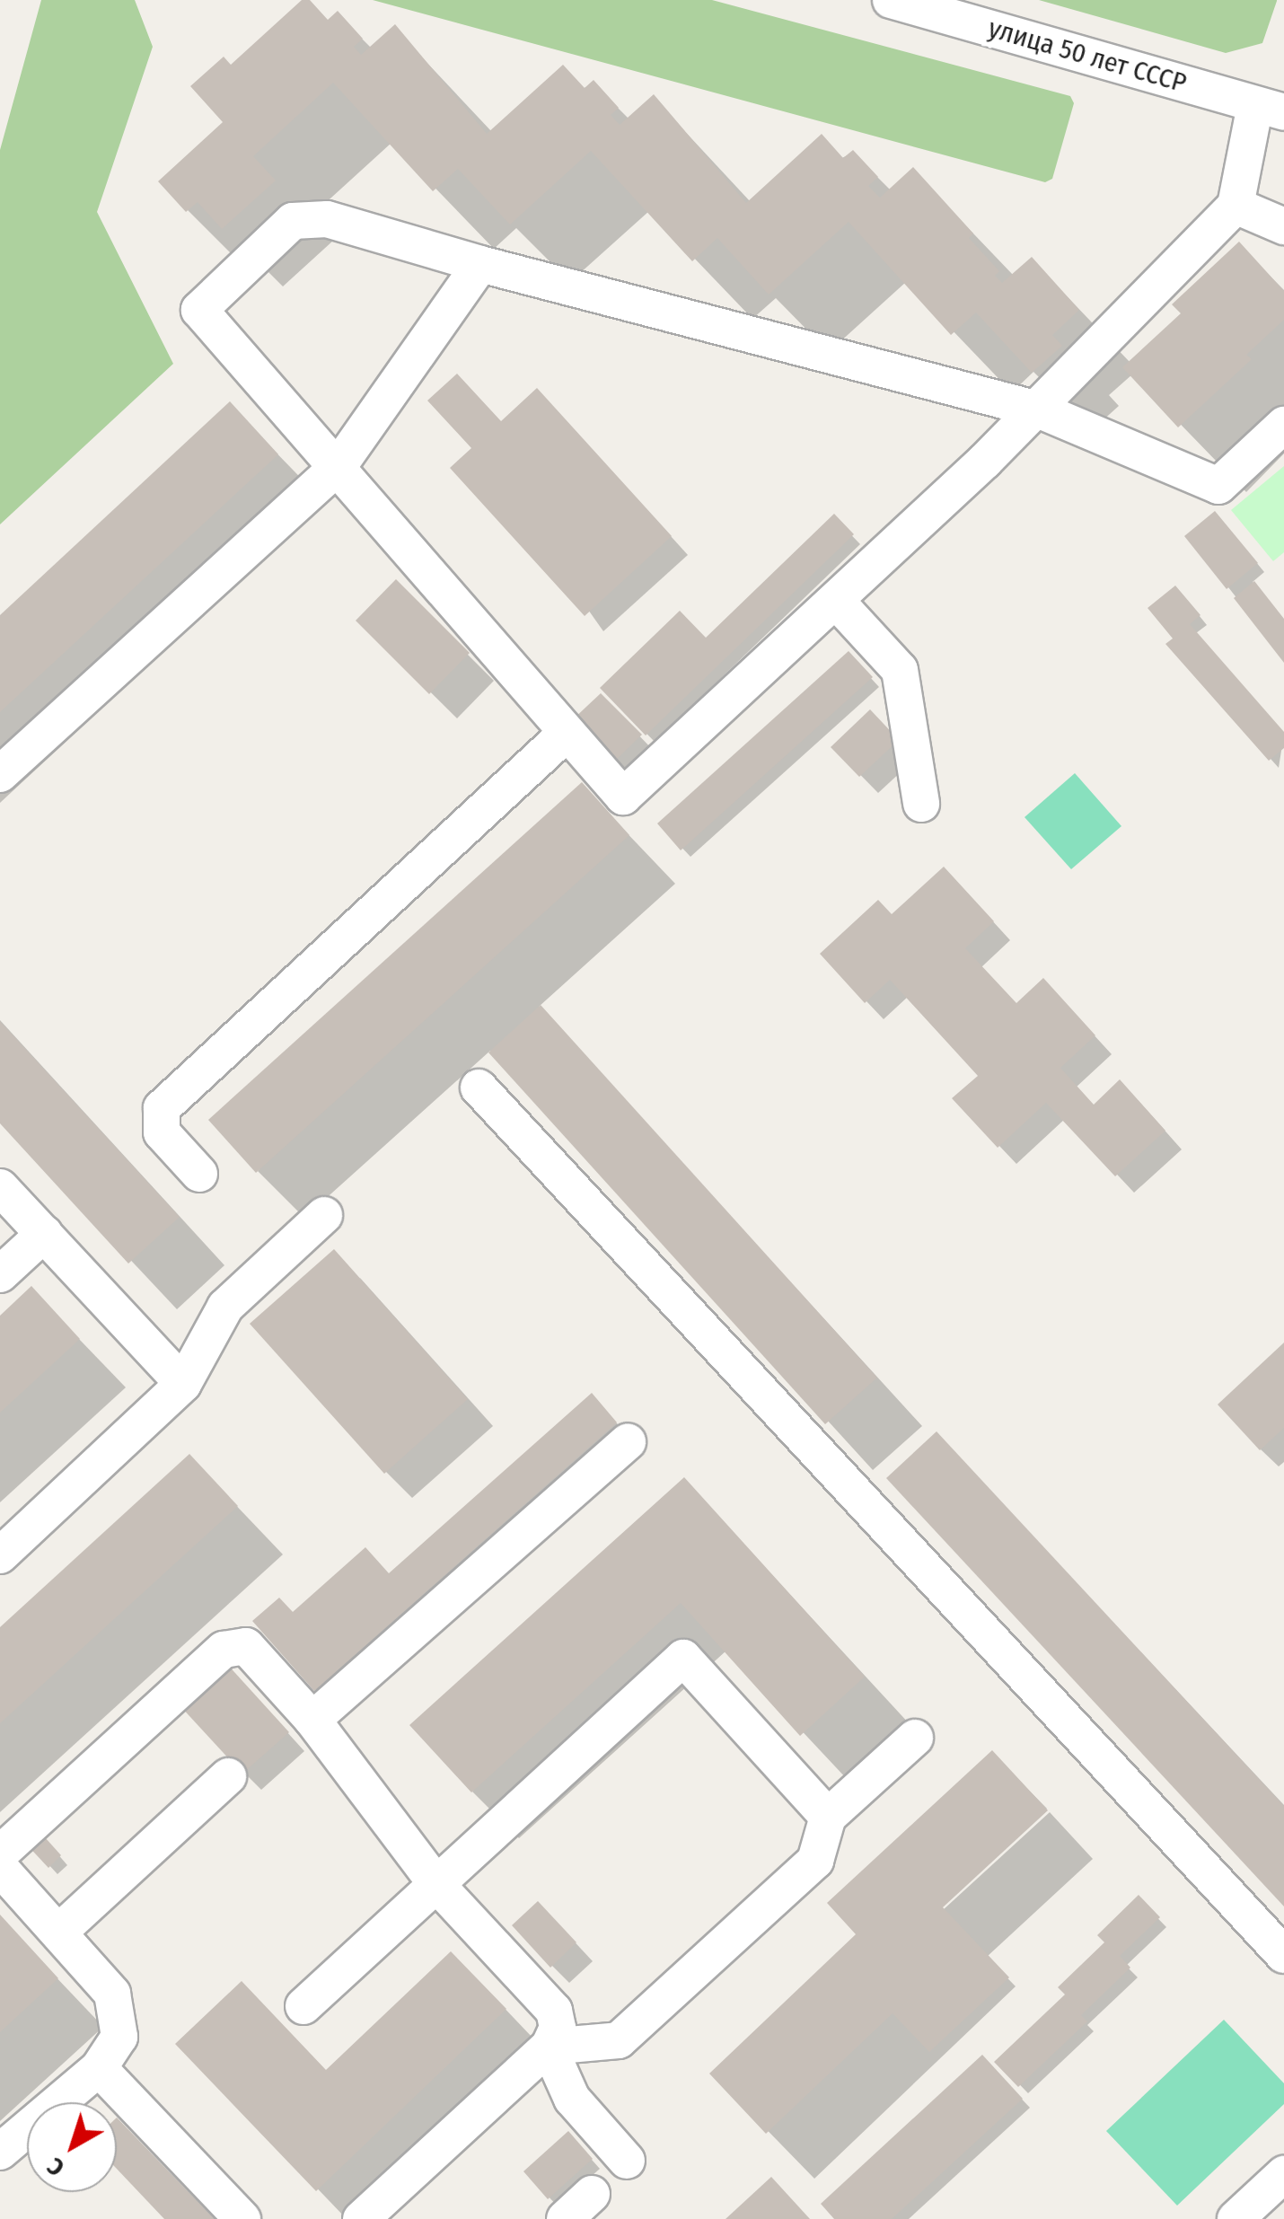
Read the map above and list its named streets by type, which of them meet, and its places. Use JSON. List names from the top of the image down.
{
  "streets": {
    "street": ["улица 50 лет СССР"]
  },
  "north": "bottom left"
}
